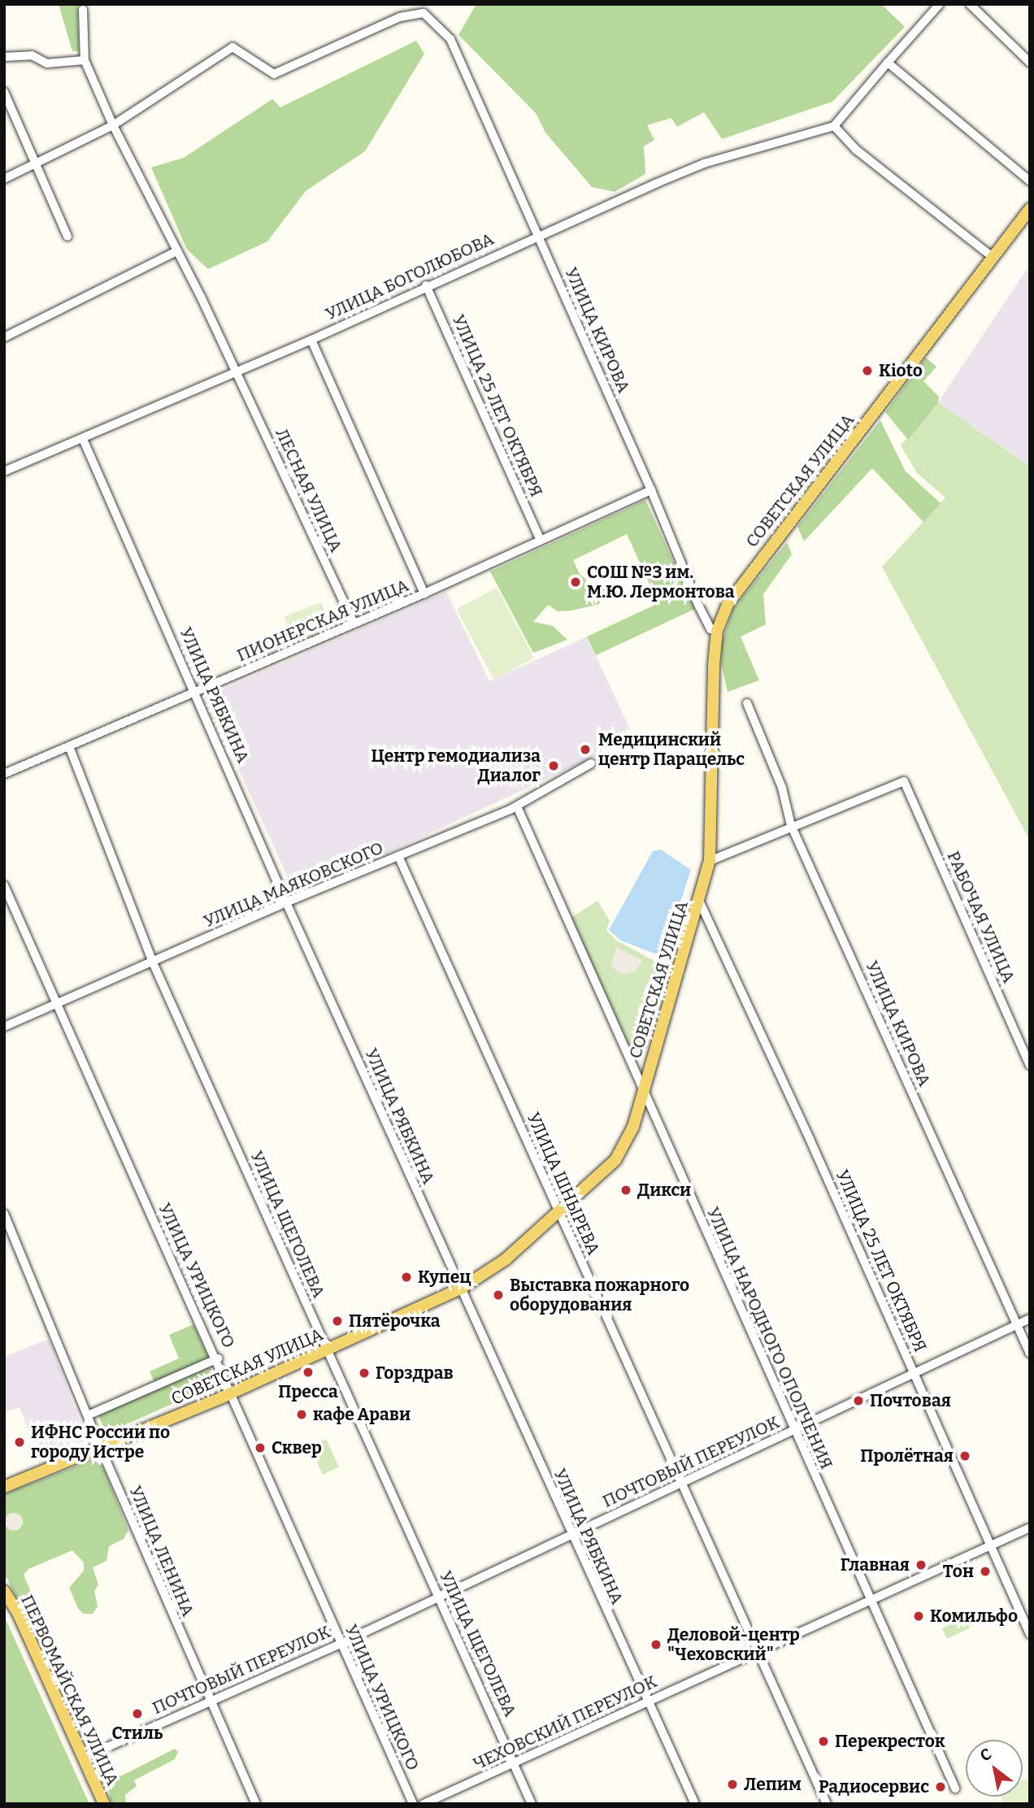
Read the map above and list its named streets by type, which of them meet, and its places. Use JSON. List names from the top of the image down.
{
  "streets": {
    "main road": ["СОВЕТСКАЯ УЛИЦА", "ПЕРВОМАЙСКАЯ УЛИЦА"],
    "street": [
      "УЛИЦА БОГОЛЮБОВА",
      "УЛИЦА КИРОВА",
      "УЛИЦА 25 ЛЕТ ОКТЯБРЯ",
      "ЛЕСНАЯ УЛИЦА",
      "ПИОНЕРСКАЯ УЛИЦА",
      "УЛИЦА РЯБКИНА",
      "УЛИЦА МАЯКОВСКОГО",
      "РАБОЧАЯ УЛИЦА",
      "УЛИЦА ШНЫРЕВА",
      "УЛИЦА ЩЕГОЛЕВА",
      "УЛИЦА УРИЦКОГО",
      "УЛИЦА НАРОДНОГО ОПОЛЧЕНИЯ",
      "ПОЧТОВЫЙ ПЕРЕУЛОК",
      "УЛИЦА ЛЕНИНА",
      "ЧЕХОВСКИЙ ПЕРЕУЛОК"
    ]
  },
  "crossings": [
    ["УЛИЦА БОГОЛЮБОВА", "УЛИЦА КИРОВА"],
    ["УЛИЦА БОГОЛЮБОВА", "УЛИЦА 25 ЛЕТ ОКТЯБРЯ"],
    ["УЛИЦА БОГОЛЮБОВА", "ЛЕСНАЯ УЛИЦА"],
    ["УЛИЦА БОГОЛЮБОВА", "УЛИЦА РЯБКИНА"],
    ["УЛИЦА КИРОВА", "СОВЕТСКАЯ УЛИЦА"],
    ["УЛИЦА КИРОВА", "ЛЕСНАЯ УЛИЦА"],
    ["УЛИЦА КИРОВА", "ПИОНЕРСКАЯ УЛИЦА"],
    ["УЛИЦА КИРОВА", "РАБОЧАЯ УЛИЦА"],
    ["УЛИЦА КИРОВА", "ПОЧТОВЫЙ ПЕРЕУЛОК"],
    ["УЛИЦА 25 ЛЕТ ОКТЯБРЯ", "СОВЕТСКАЯ УЛИЦА"],
    ["УЛИЦА 25 ЛЕТ ОКТЯБРЯ", "ПИОНЕРСКАЯ УЛИЦА"],
    ["УЛИЦА 25 ЛЕТ ОКТЯБРЯ", "ПОЧТОВЫЙ ПЕРЕУЛОК"],
    ["УЛИЦА 25 ЛЕТ ОКТЯБРЯ", "ЧЕХОВСКИЙ ПЕРЕУЛОК"],
    ["СОВЕТСКАЯ УЛИЦА", "УЛИЦА РЯБКИНА"],
    ["СОВЕТСКАЯ УЛИЦА", "УЛИЦА ШНЫРЕВА"],
    ["СОВЕТСКАЯ УЛИЦА", "УЛИЦА ЩЕГОЛЕВА"],
    ["СОВЕТСКАЯ УЛИЦА", "УЛИЦА УРИЦКОГО"],
    ["СОВЕТСКАЯ УЛИЦА", "УЛИЦА НАРОДНОГО ОПОЛЧЕНИЯ"],
    ["СОВЕТСКАЯ УЛИЦА", "УЛИЦА ЛЕНИНА"],
    ["ЛЕСНАЯ УЛИЦА", "ПИОНЕРСКАЯ УЛИЦА"],
    ["ПИОНЕРСКАЯ УЛИЦА", "УЛИЦА РЯБКИНА"],
    ["ПИОНЕРСКАЯ УЛИЦА", "УЛИЦА ЩЕГОЛЕВА"],
    ["УЛИЦА РЯБКИНА", "УЛИЦА МАЯКОВСКОГО"],
    ["УЛИЦА РЯБКИНА", "ПОЧТОВЫЙ ПЕРЕУЛОК"],
    ["УЛИЦА РЯБКИНА", "ЧЕХОВСКИЙ ПЕРЕУЛОК"],
    ["УЛИЦА МАЯКОВСКОГО", "УЛИЦА ШНЫРЕВА"],
    ["УЛИЦА МАЯКОВСКОГО", "УЛИЦА ЩЕГОЛЕВА"],
    ["УЛИЦА МАЯКОВСКОГО", "УЛИЦА УРИЦКОГО"],
    ["УЛИЦА МАЯКОВСКОГО", "УЛИЦА НАРОДНОГО ОПОЛЧЕНИЯ"],
    ["УЛИЦА ШНЫРЕВА", "ПОЧТОВЫЙ ПЕРЕУЛОК"],
    ["УЛИЦА ШНЫРЕВА", "ЧЕХОВСКИЙ ПЕРЕУЛОК"],
    ["УЛИЦА ЩЕГОЛЕВА", "ПОЧТОВЫЙ ПЕРЕУЛОК"],
    ["УЛИЦА ЩЕГОЛЕВА", "ЧЕХОВСКИЙ ПЕРЕУЛОК"],
    ["УЛИЦА УРИЦКОГО", "ПОЧТОВЫЙ ПЕРЕУЛОК"],
    ["УЛИЦА НАРОДНОГО ОПОЛЧЕНИЯ", "ПОЧТОВЫЙ ПЕРЕУЛОК"],
    ["УЛИЦА НАРОДНОГО ОПОЛЧЕНИЯ", "ЧЕХОВСКИЙ ПЕРЕУЛОК"],
    ["ПОЧТОВЫЙ ПЕРЕУЛОК", "УЛИЦА ЛЕНИНА"],
    ["ПОЧТОВЫЙ ПЕРЕУЛОК", "ПЕРВОМАЙСКАЯ УЛИЦА"]
  ],
  "places": [
    "Kioto",
    "СОШ №3 им. М.Ю. Лермонтова",
    "Медицинский центр Парацельс",
    "Центр гемодиализа Диалог",
    "Дикси",
    "Купец",
    "Выставка пожарного оборудования",
    "Пятёрочка",
    "Пресса",
    "Горздрав",
    "Почтовая",
    "кафе Арави",
    "ИФНС России по городу Истре",
    "Сквер",
    "Пролётная",
    "Главная",
    "Тон",
    "Комильфо",
    "Деловой-центр \"Чеховский\"",
    "Стиль",
    "Перекресток",
    "Лепим",
    "Радиосервис"
  ],
  "north": "top left"
}
